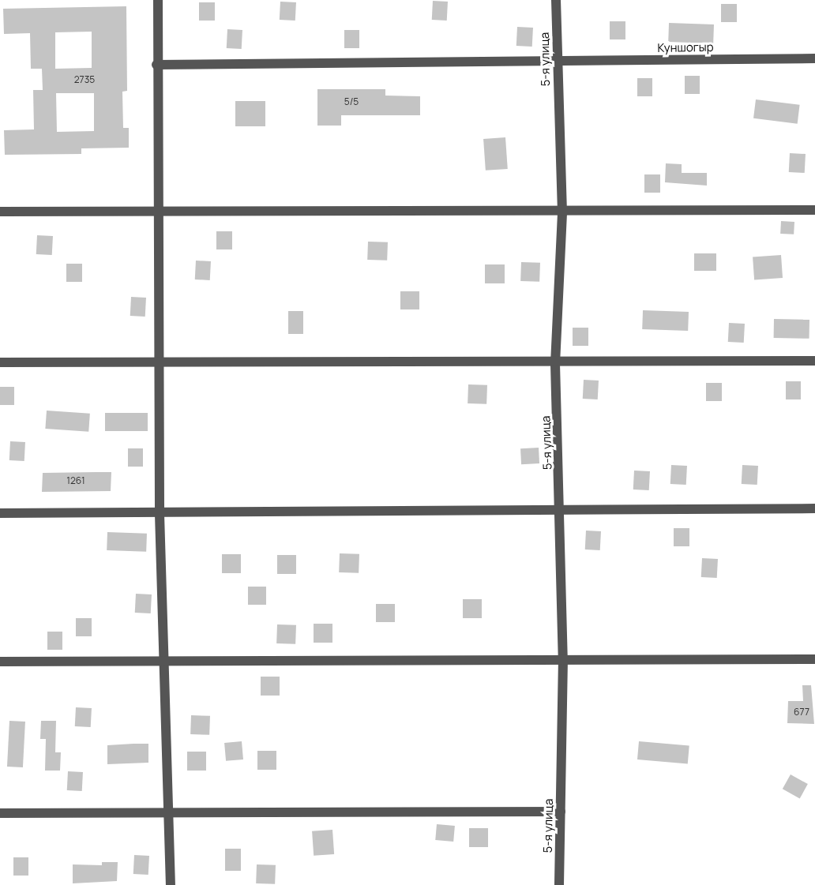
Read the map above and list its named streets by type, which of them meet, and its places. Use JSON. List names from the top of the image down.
{
  "streets": {
    "street": ["Куншогыр", "5-я улица"]
  },
  "crossings": [
    ["Куншогыр", "5-я улица"]
  ],
  "house_numbers": [
    "2735",
    "5/5",
    "1261",
    "677"
  ]
}
